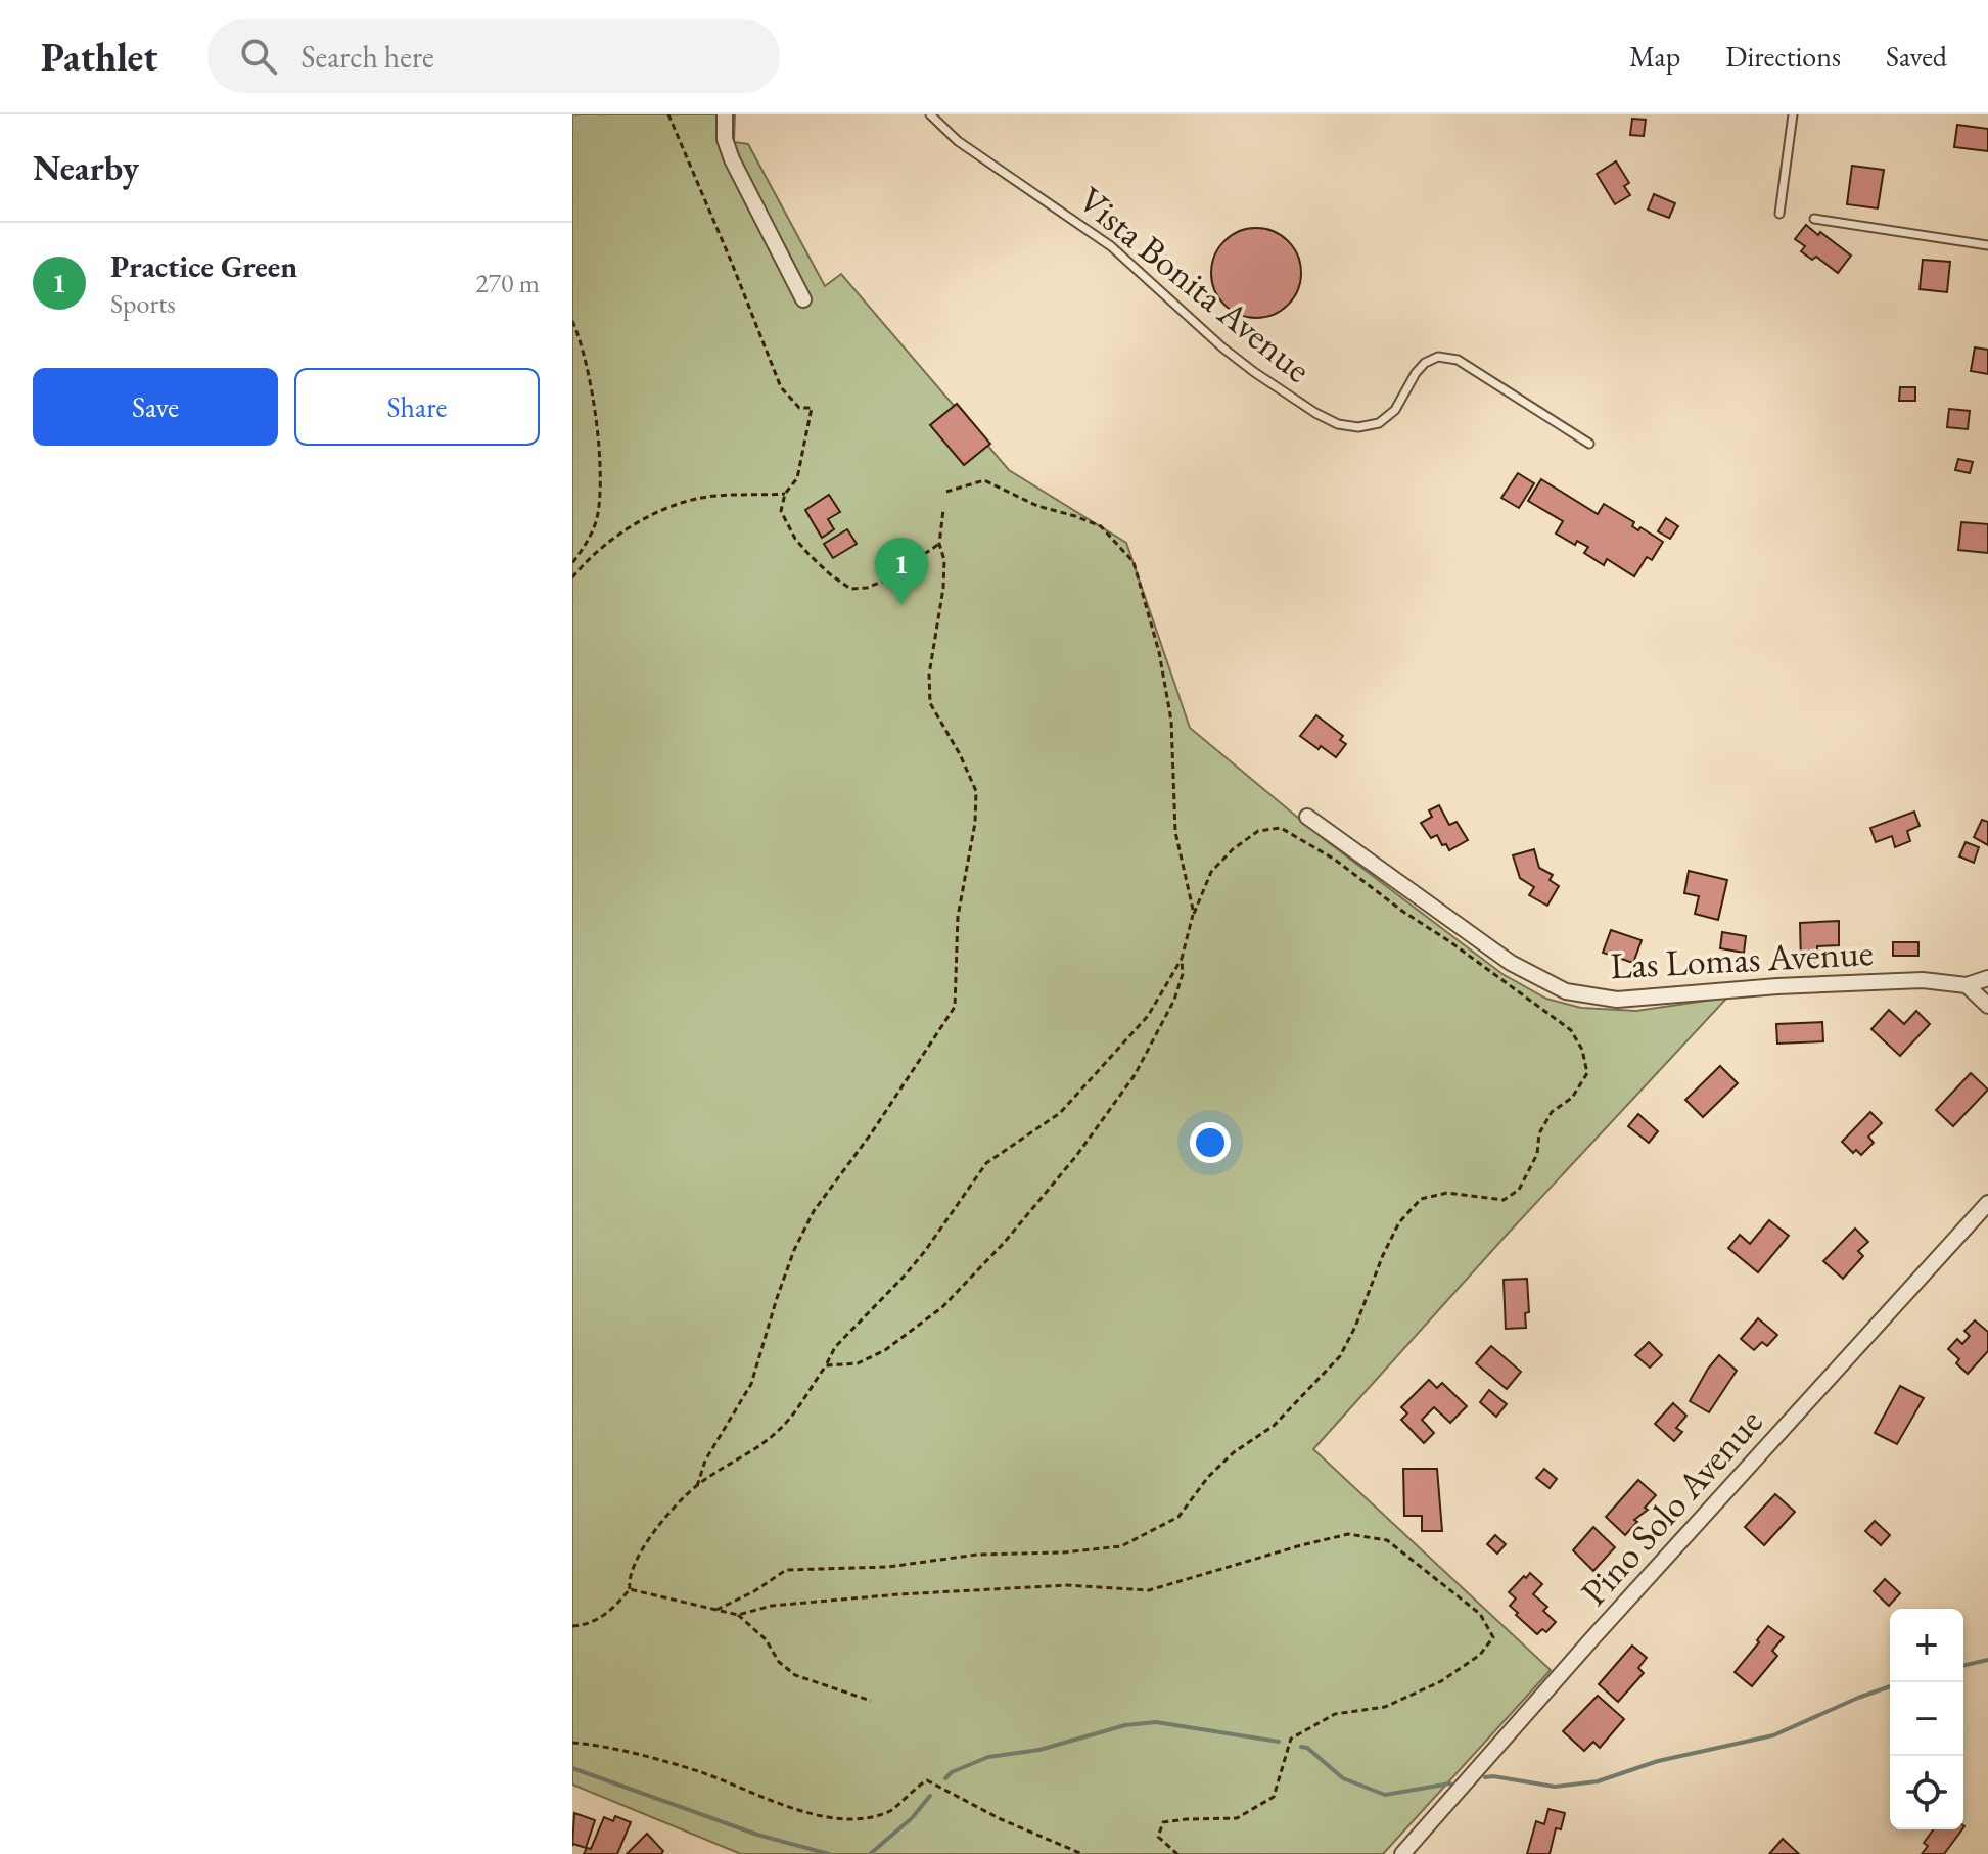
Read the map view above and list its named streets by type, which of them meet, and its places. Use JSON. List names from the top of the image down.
{
  "streets": {
    "street": ["Las Lomas Avenue", "Pino Solo Avenue"],
    "lane": ["Vista Bonita Avenue"]
  },
  "page": {
    "header": "Pathlet",
    "search": "Search here",
    "nav": ["Map", "Directions", "Saved"],
    "heading": "Nearby",
    "list": [
      {
        "mark": "1",
        "name": "Practice Green",
        "note": "Sports",
        "value": "270 m"
      }
    ],
    "buttons": ["Save", "Share"],
    "pins": "1",
    "map_buttons": ["+", "−"]
  }
}
